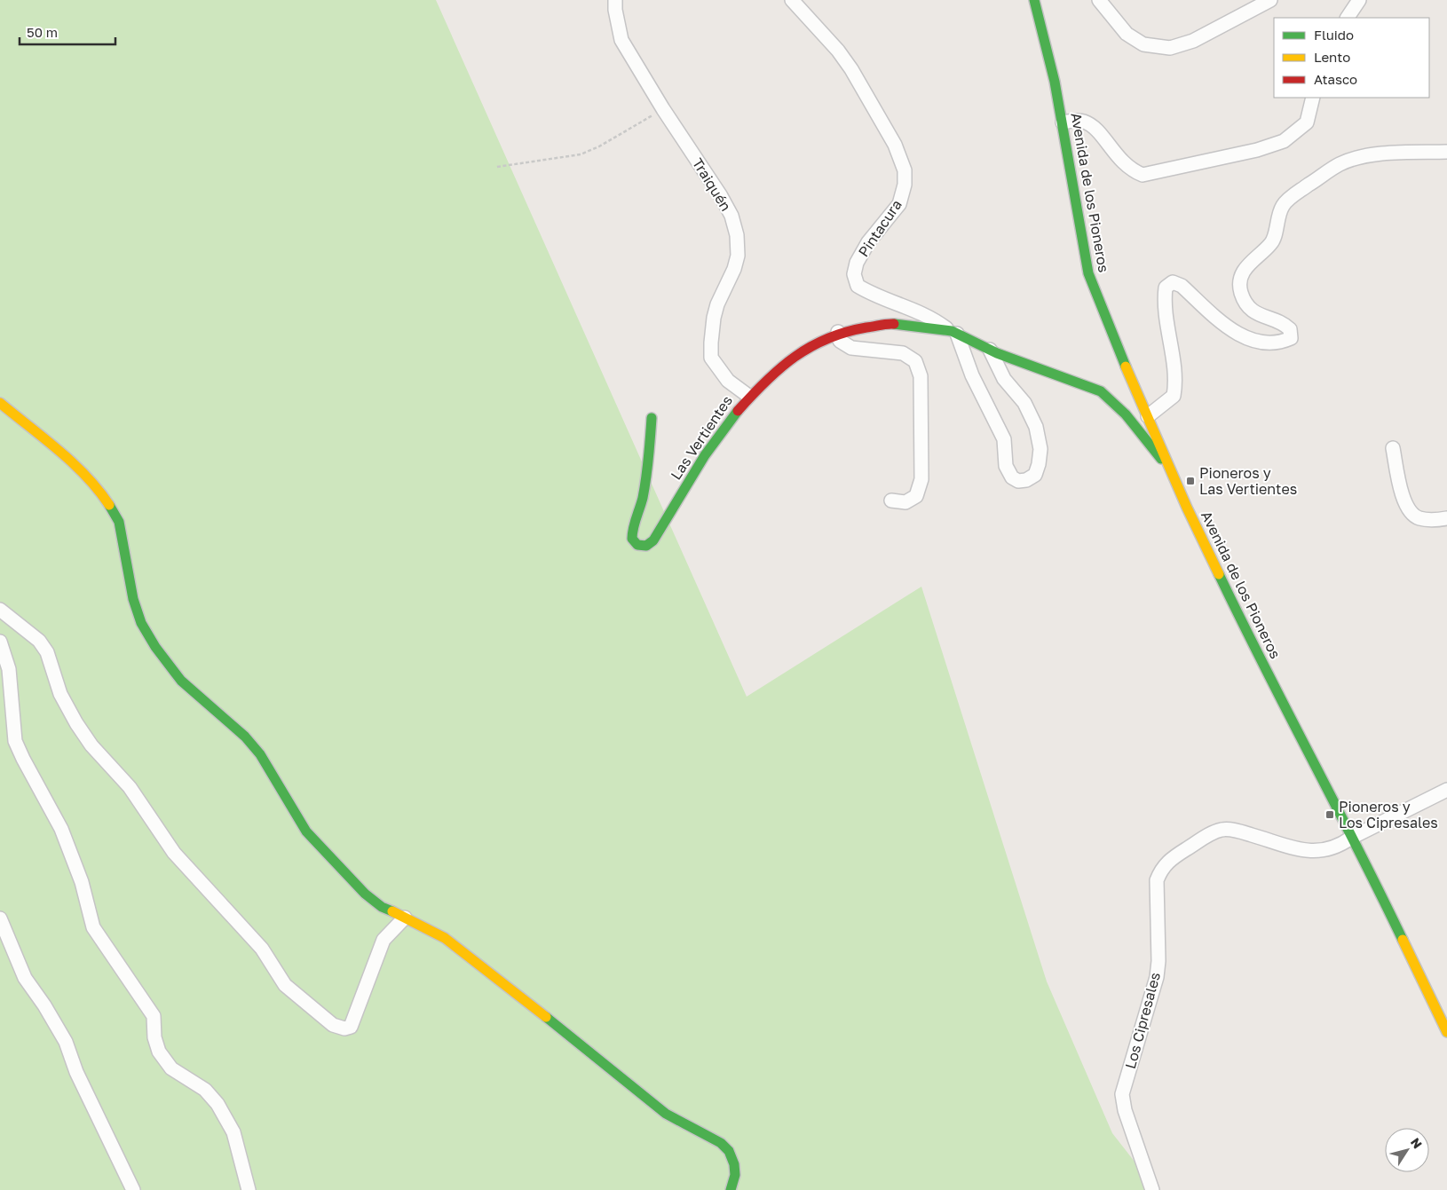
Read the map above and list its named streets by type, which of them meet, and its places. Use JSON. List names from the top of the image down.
{
  "streets": {
    "street": [
      "Traiquén",
      "Avenida de los Pioneros",
      "Pintacura",
      "Las Vertientes",
      "Los Cipresales"
    ]
  },
  "crossings": [
    ["Traiquén", "Las Vertientes"],
    ["Avenida de los Pioneros", "Las Vertientes"],
    ["Avenida de los Pioneros", "Los Cipresales"],
    ["Pintacura", "Las Vertientes"]
  ],
  "places": {
    "transit": ["Pioneros y Las Vertientes", "Pioneros y Los Cipresales"]
  },
  "legend": ["Fluido", "Lento", "Atasco"],
  "scale_bar": "50 m",
  "north": "top right"
}
